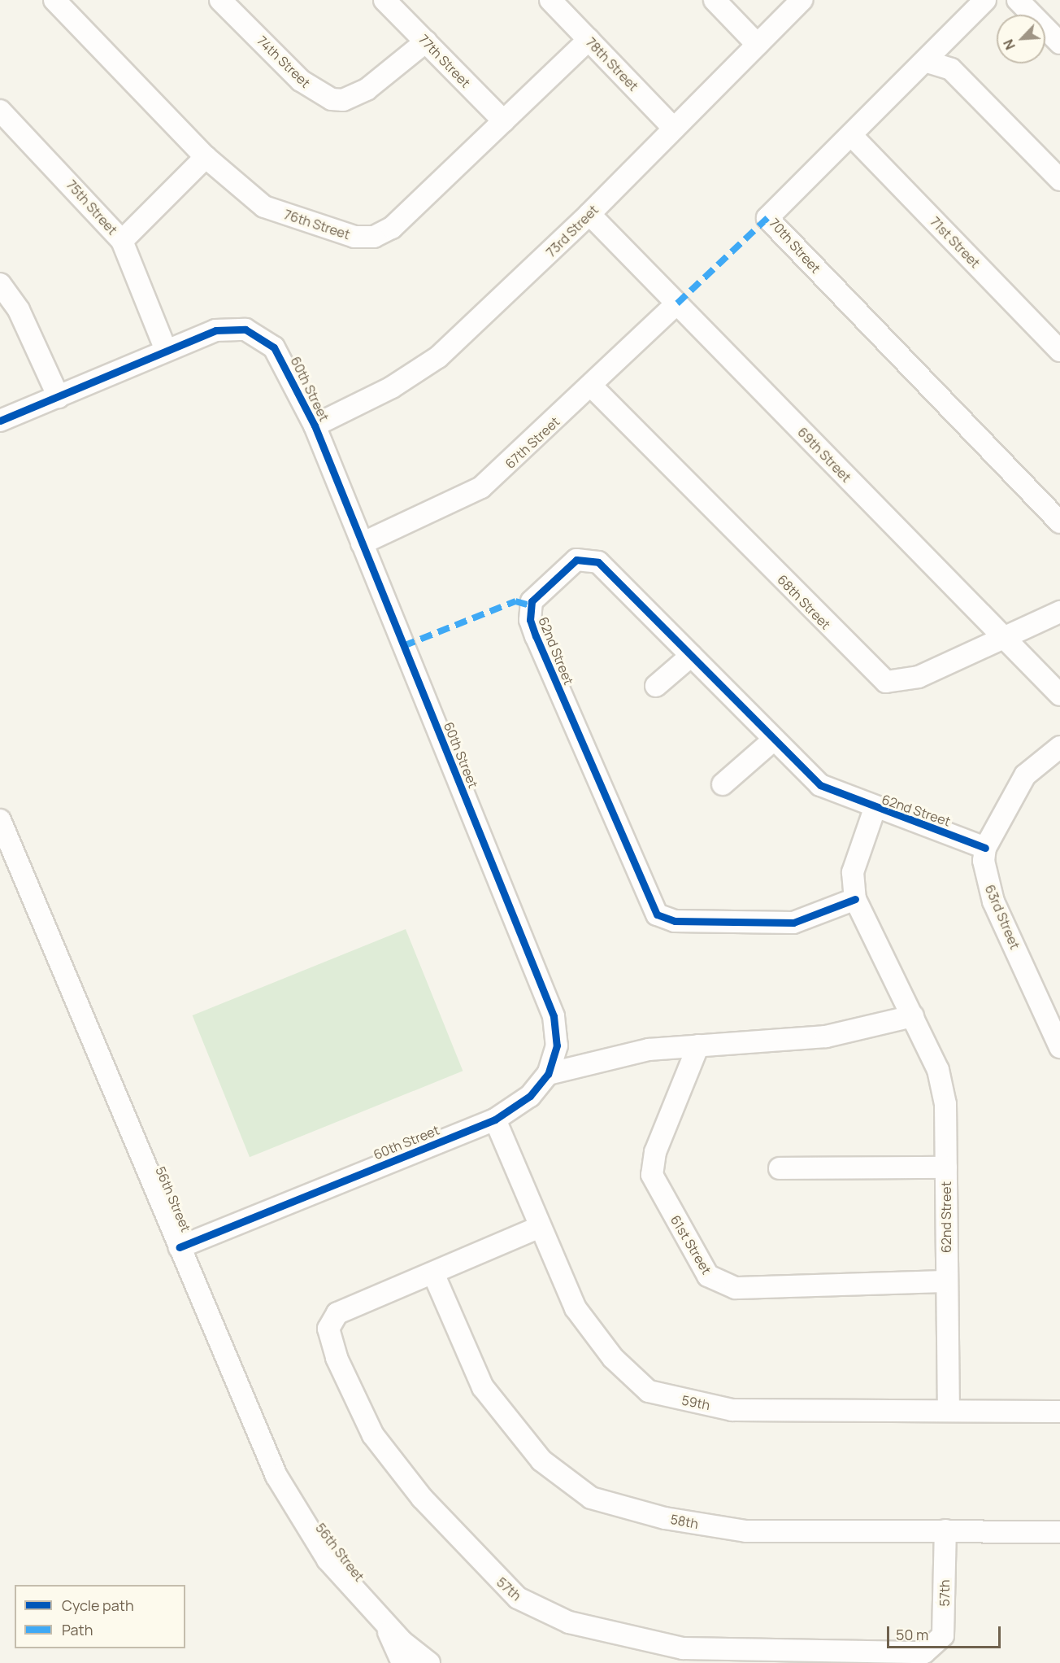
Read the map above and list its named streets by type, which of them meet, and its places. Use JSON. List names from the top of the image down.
{
  "streets": {
    "street": [
      "77th Street",
      "74th Street",
      "78th Street",
      "75th Street",
      "76th Street",
      "73rd Street",
      "71st Street",
      "70th Street",
      "60th Street",
      "67th Street",
      "69th Street",
      "68th Street",
      "62nd Street",
      "63rd Street",
      "56th Street",
      "61st Street",
      "59th",
      "58th",
      "57th"
    ]
  },
  "crossings": [
    ["77th Street", "74th Street"],
    ["77th Street", "76th Street"],
    ["78th Street", "76th Street"],
    ["78th Street", "73rd Street"],
    ["75th Street", "60th Street"],
    ["73rd Street", "60th Street"],
    ["73rd Street", "69th Street"],
    ["71st Street", "70th Street"],
    ["60th Street", "67th Street"],
    ["60th Street", "56th Street"],
    ["60th Street", "59th"],
    ["67th Street", "69th Street"],
    ["67th Street", "68th Street"],
    ["69th Street", "68th Street"],
    ["62nd Street", "63rd Street"],
    ["62nd Street", "61st Street"],
    ["62nd Street", "59th"],
    ["59th", "57th"],
    ["58th", "57th"]
  ],
  "legend": ["Cycle path", "Path"],
  "scale_bar": "50 m",
  "north": "bottom left"
}
